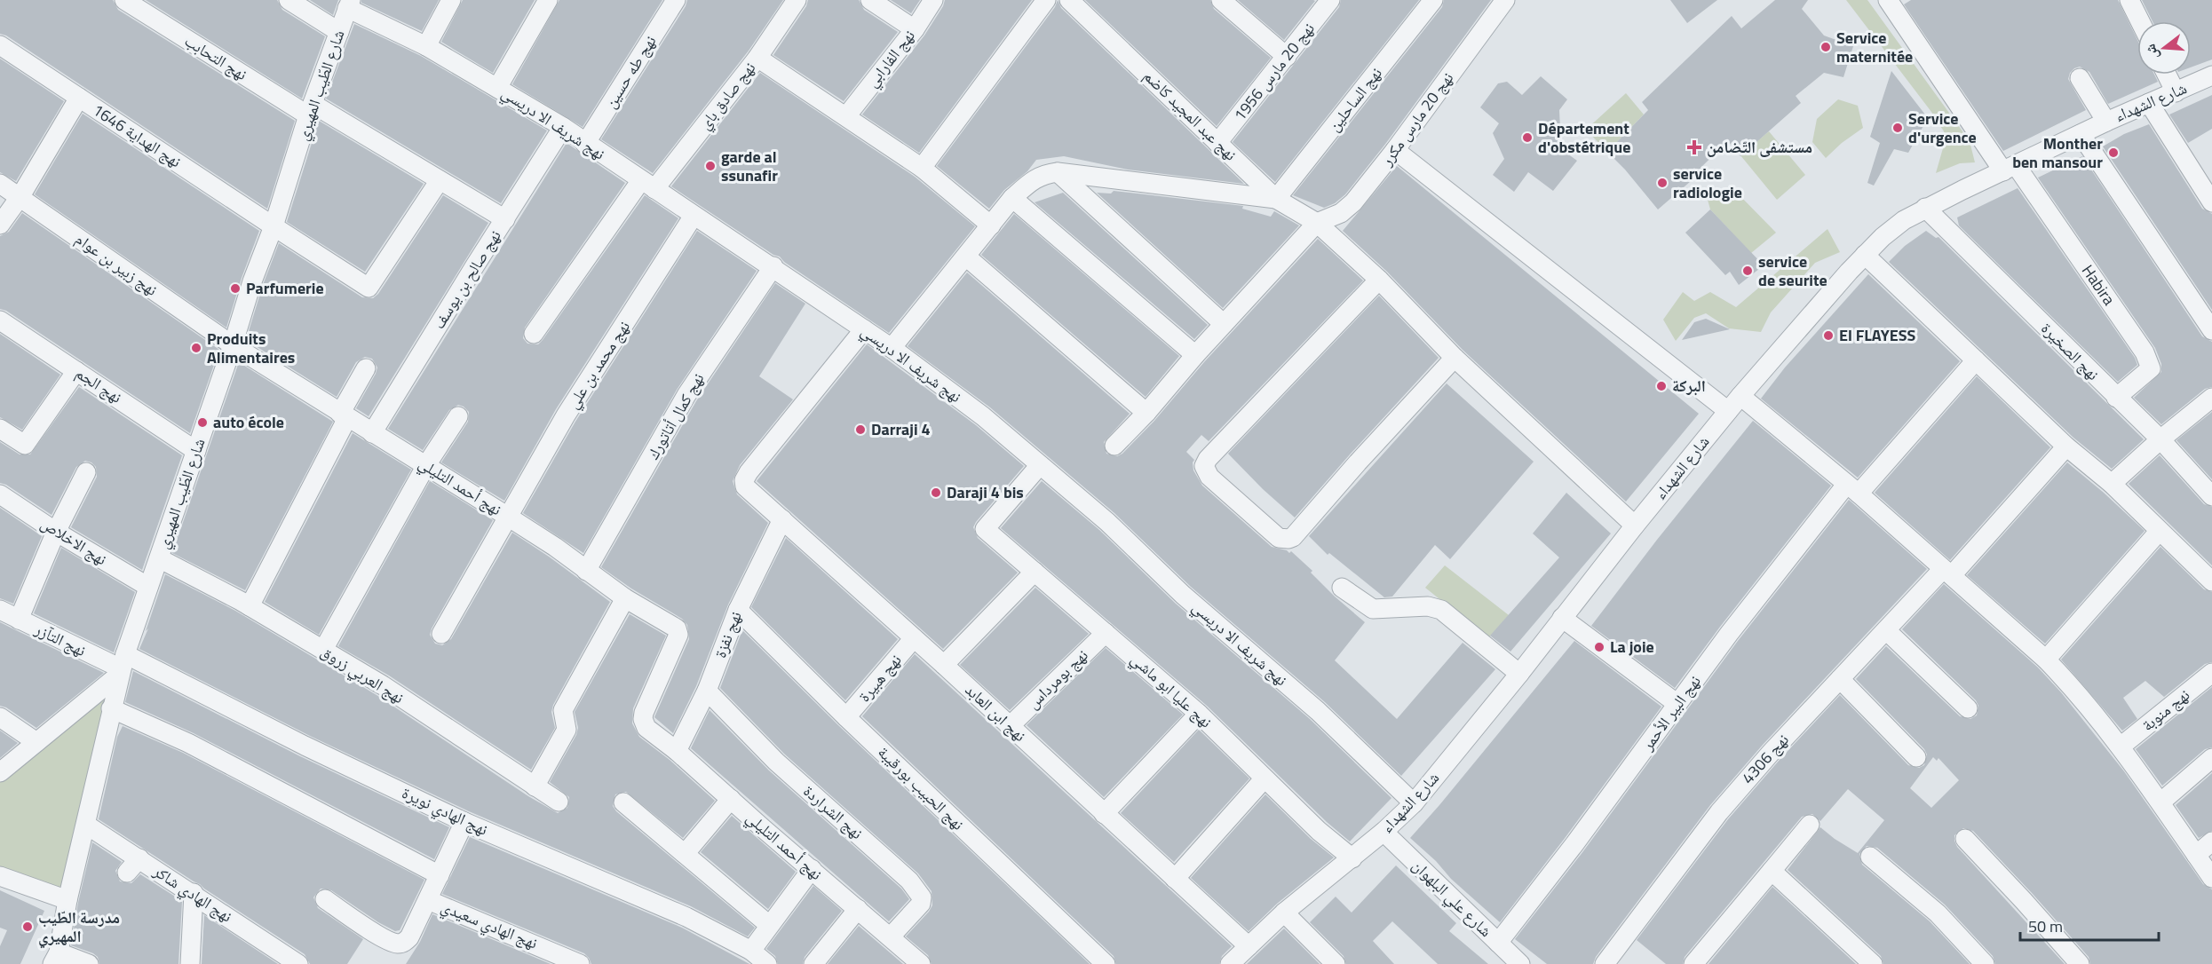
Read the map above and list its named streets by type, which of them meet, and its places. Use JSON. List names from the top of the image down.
{
  "streets": {
    "street": [
      "نهج التحابب",
      "نهج الفارابي",
      "نهج طه حسين",
      "نهج 20 مارس 1956",
      "شارع الطّيب المهيري",
      "نهج صادق باي",
      "نهج الساحلين",
      "شارع الشهداء",
      "نهج عبد المجيد كاضم",
      "نهج 20 مارس مكرر",
      "نهج شريف الا دريسي",
      "نهج الهداية 1646",
      "نهج زبير بن عوام",
      "نهج صالح بن يوسف",
      "Habira",
      "نهج الصخيرة",
      "نهج محمد بن علي",
      "نهج الجم",
      "نهج كمال أتاتورك",
      "نهج أحمد التليلي",
      "نهج الاخلاص",
      "نهج نفزة",
      "نهج التآزر",
      "نهج العربي زروق",
      "نهج هبيرة",
      "نهج بومرداس",
      "نهج عليا ابو ماشي",
      "نهج منوبة",
      "نهج ابن العابد",
      "نهج البير الأحمر",
      "نهج 4306",
      "نهج الحبيب بورقيبة",
      "نهج الهادي نويرة",
      "نهج الشراردة",
      "نهج الهادي شاكر",
      "شارع علي البلهوان",
      "نهج الهادي سعيدي"
    ]
  },
  "crossings": [
    ["نهج التحابب", "شارع الطّيب المهيري"],
    ["نهج التحابب", "نهج صالح بن يوسف"],
    ["نهج طه حسين", "نهج شريف الا دريسي"],
    ["نهج 20 مارس 1956", "نهج عبد المجيد كاضم"],
    ["شارع الطّيب المهيري", "نهج شريف الا دريسي"],
    ["شارع الطّيب المهيري", "نهج الهداية 1646"],
    ["شارع الطّيب المهيري", "نهج زبير بن عوام"],
    ["شارع الطّيب المهيري", "نهج الجم"],
    ["شارع الطّيب المهيري", "نهج أحمد التليلي"],
    ["شارع الطّيب المهيري", "نهج الاخلاص"],
    ["شارع الطّيب المهيري", "نهج التآزر"],
    ["شارع الطّيب المهيري", "نهج العربي زروق"],
    ["شارع الطّيب المهيري", "نهج الهادي نويرة"],
    ["شارع الطّيب المهيري", "نهج الهادي شاكر"],
    ["نهج صادق باي", "نهج شريف الا دريسي"],
    ["نهج الساحلين", "نهج عبد المجيد كاضم"],
    ["شارع الشهداء", "نهج عبد المجيد كاضم"],
    ["شارع الشهداء", "نهج شريف الا دريسي"],
    ["شارع الشهداء", "Habira"],
    ["شارع الشهداء", "نهج الصخيرة"],
    ["شارع الشهداء", "نهج عليا ابو ماشي"],
    ["شارع الشهداء", "نهج ابن العابد"],
    ["شارع الشهداء", "شارع علي البلهوان"],
    ["نهج عبد المجيد كاضم", "نهج 20 مارس مكرر"],
    ["نهج شريف الا دريسي", "نهج صالح بن يوسف"],
    ["نهج شريف الا دريسي", "نهج محمد بن علي"],
    ["نهج شريف الا دريسي", "نهج كمال أتاتورك"],
    ["نهج شريف الا دريسي", "نهج عليا ابو ماشي"],
    ["نهج شريف الا دريسي", "نهج ابن العابد"],
    ["نهج زبير بن عوام", "نهج أحمد التليلي"],
    ["نهج صالح بن يوسف", "نهج أحمد التليلي"],
    ["Habira", "نهج الصخيرة"],
    ["نهج محمد بن علي", "نهج أحمد التليلي"],
    ["نهج كمال أتاتورك", "نهج أحمد التليلي"],
    ["نهج أحمد التليلي", "نهج نفزة"],
    ["نهج أحمد التليلي", "نهج الشراردة"],
    ["نهج نفزة", "نهج ابن العابد"],
    ["نهج نفزة", "نهج الحبيب بورقيبة"],
    ["نهج نفزة", "نهج الشراردة"],
    ["نهج التآزر", "نهج الهادي نويرة"],
    ["نهج هبيرة", "نهج ابن العابد"],
    ["نهج هبيرة", "نهج الحبيب بورقيبة"],
    ["نهج بومرداس", "نهج عليا ابو ماشي"],
    ["نهج بومرداس", "نهج ابن العابد"],
    ["نهج البير الأحمر", "شارع علي البلهوان"]
  ],
  "places": {
    "other": [
      "Service maternitée",
      "Service d'urgence",
      "Département d'obstétrique",
      "Monther ben mansour",
      "garde al ssunafir",
      "service radiologie",
      "service de seurite",
      "Parfumerie",
      "El FLAYESS",
      "Produits Alimentaires",
      "البركة",
      "auto école",
      "Darraji 4",
      "Daraji 4 bis",
      "La joie",
      "مدرسة الطّيب المهيري"
    ],
    "health": ["مستشفى التّضامن"]
  },
  "scale_bar": "50 m",
  "north": "left"
}
